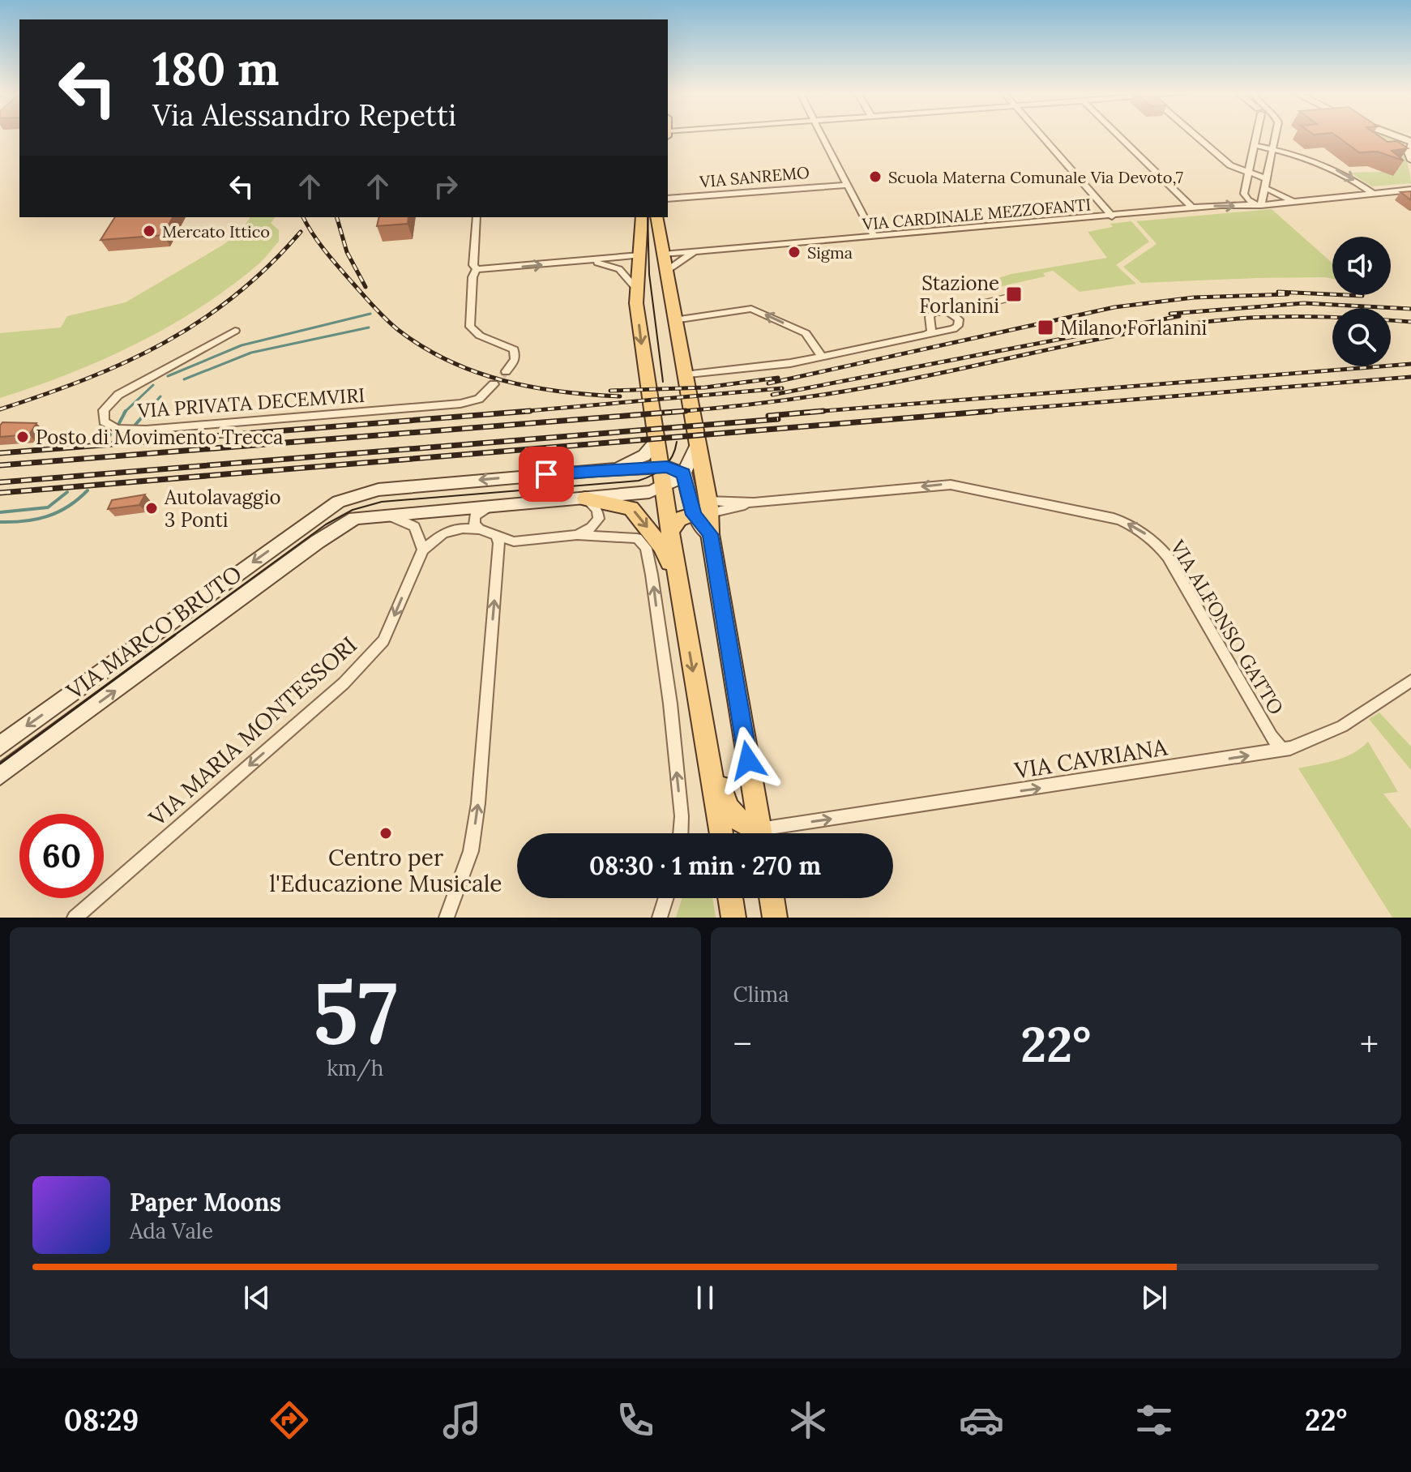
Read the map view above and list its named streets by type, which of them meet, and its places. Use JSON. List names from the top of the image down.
{
  "streets": {
    "main road": ["VIA MARCO BRUTO"],
    "street": [
      "VIA SANREMO",
      "VIA CARDINALE MEZZOFANTI",
      "VIA PRIVATA DECEMVIRI",
      "VIA ALFONSO GATTO",
      "VIA MARIA MONTESSORI",
      "VIA CAVRIANA"
    ]
  },
  "crossings": [
    ["VIA ALFONSO GATTO", "VIA CAVRIANA"]
  ],
  "one_way": ["VIA ALFONSO GATTO", "VIA MARIA MONTESSORI", "VIA CAVRIANA"],
  "places": {
    "other": [
      "Scuola Materna Comunale Via Devoto,7",
      "Mercato Ittico",
      "Sigma",
      "Posto di Movimento Trecca",
      "Autolavaggio 3 Ponti",
      "Centro per l'Educazione Musicale"
    ],
    "transit": ["Stazione Forlanini", "Milano Forlanini"]
  },
  "page": {
    "turn": ["180 m", "Via Alessandro Repetti"],
    "limit": "60",
    "trip": "08:30 · 1 min · 270 m",
    "tile": [
      ["57", "km/h"],
      "Clima"
    ],
    "heat": ["−", "22°", "+"],
    "song": ["Paper Moons", "Ada Vale"],
    "tabs": ["08:29", "22°"]
  }
}
